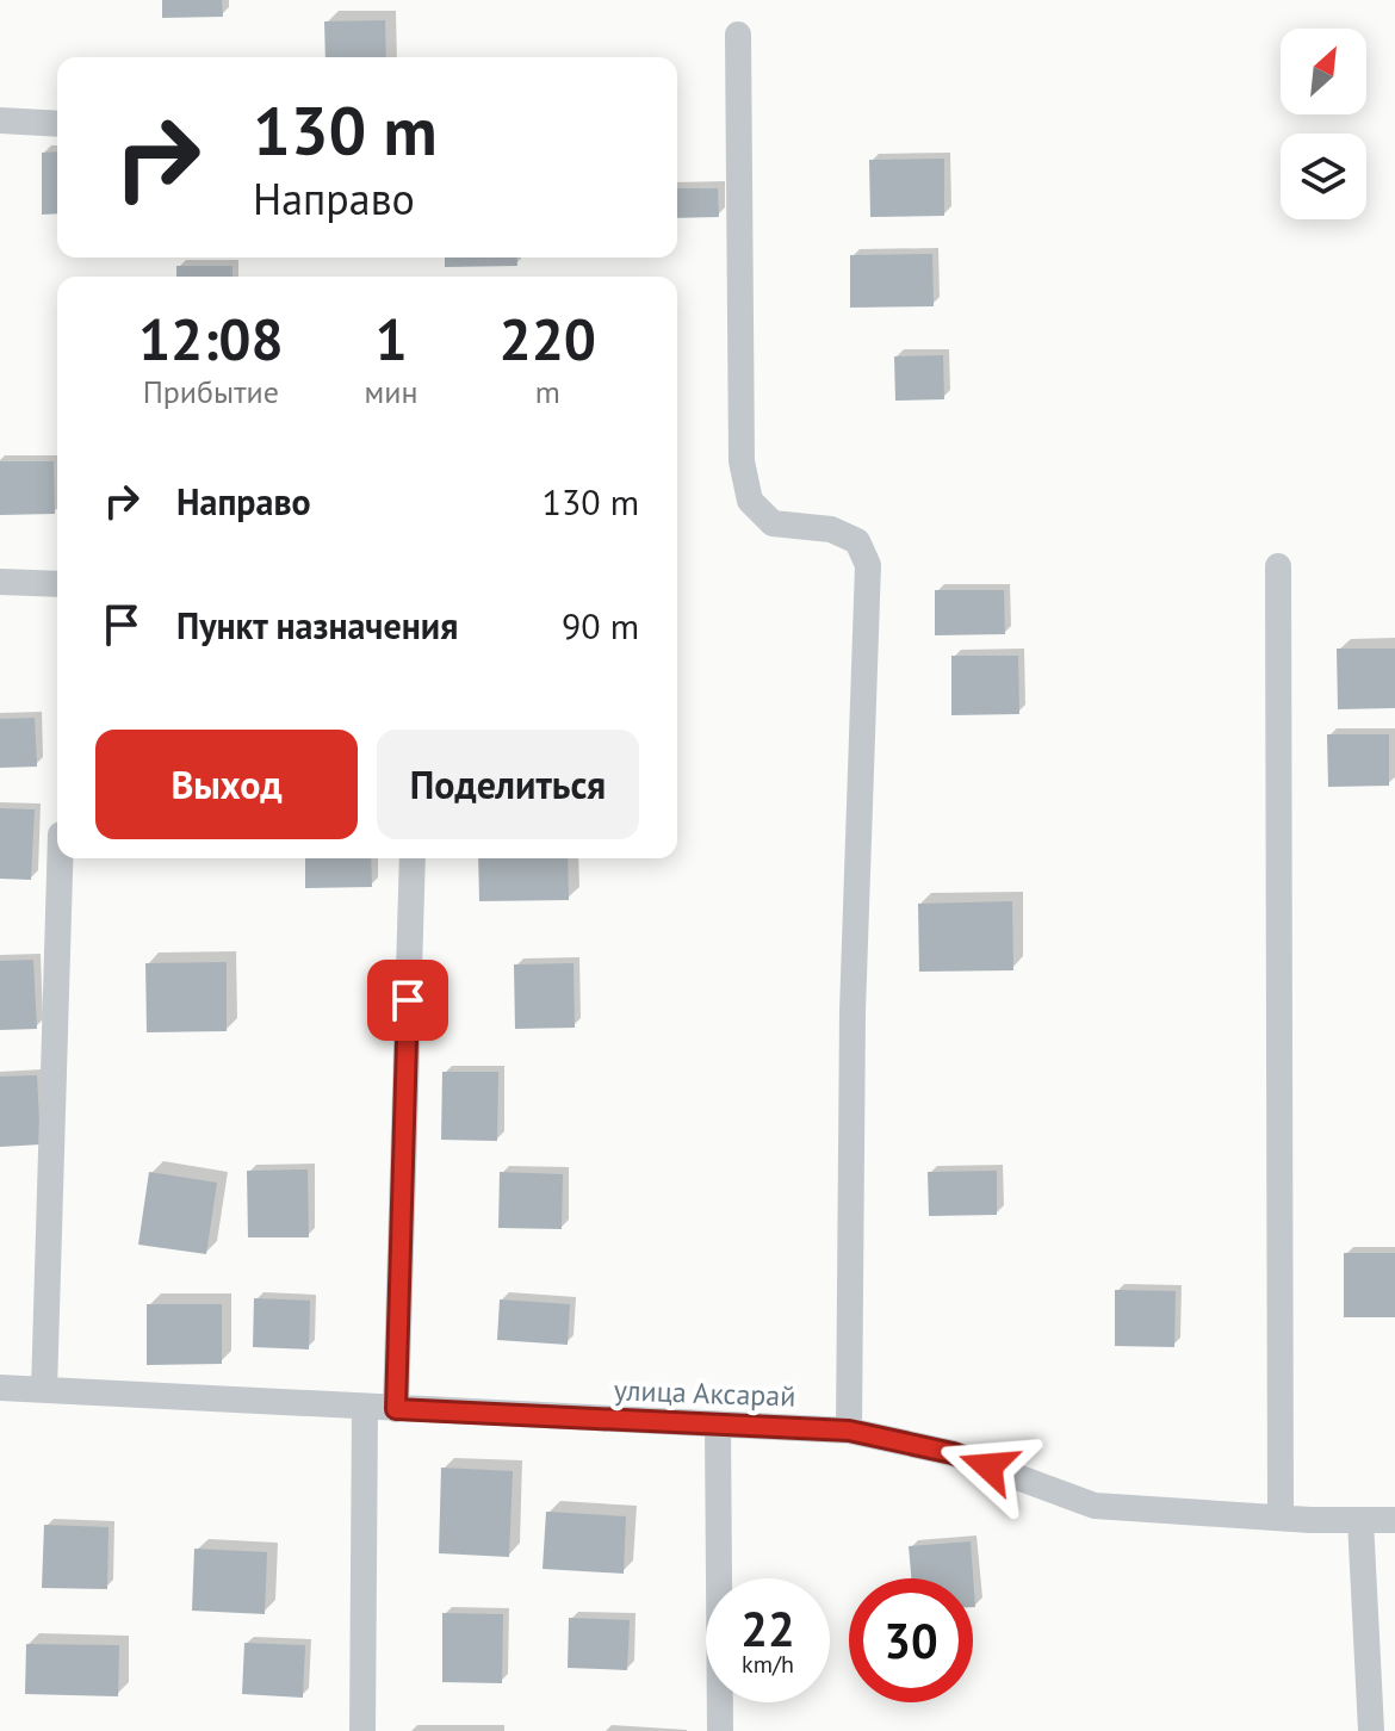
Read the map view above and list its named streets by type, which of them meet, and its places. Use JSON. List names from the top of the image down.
{
  "streets": {
    "street": ["улица Аксарай"]
  },
  "north": "top right",
  "page": {
    "turn": ["130 m", "Направо"],
    "eta": [
      "12:08",
      "Прибытие",
      "1",
      "мин",
      "220",
      "m"
    ],
    "list": [
      {
        "name": "Направо",
        "value": "130 m"
      },
      {
        "name": "Пункт назначения",
        "value": "90 m"
      }
    ],
    "buttons": ["Выход", "Поделиться"],
    "speed": "22 km/h",
    "limit": "30"
  }
}
